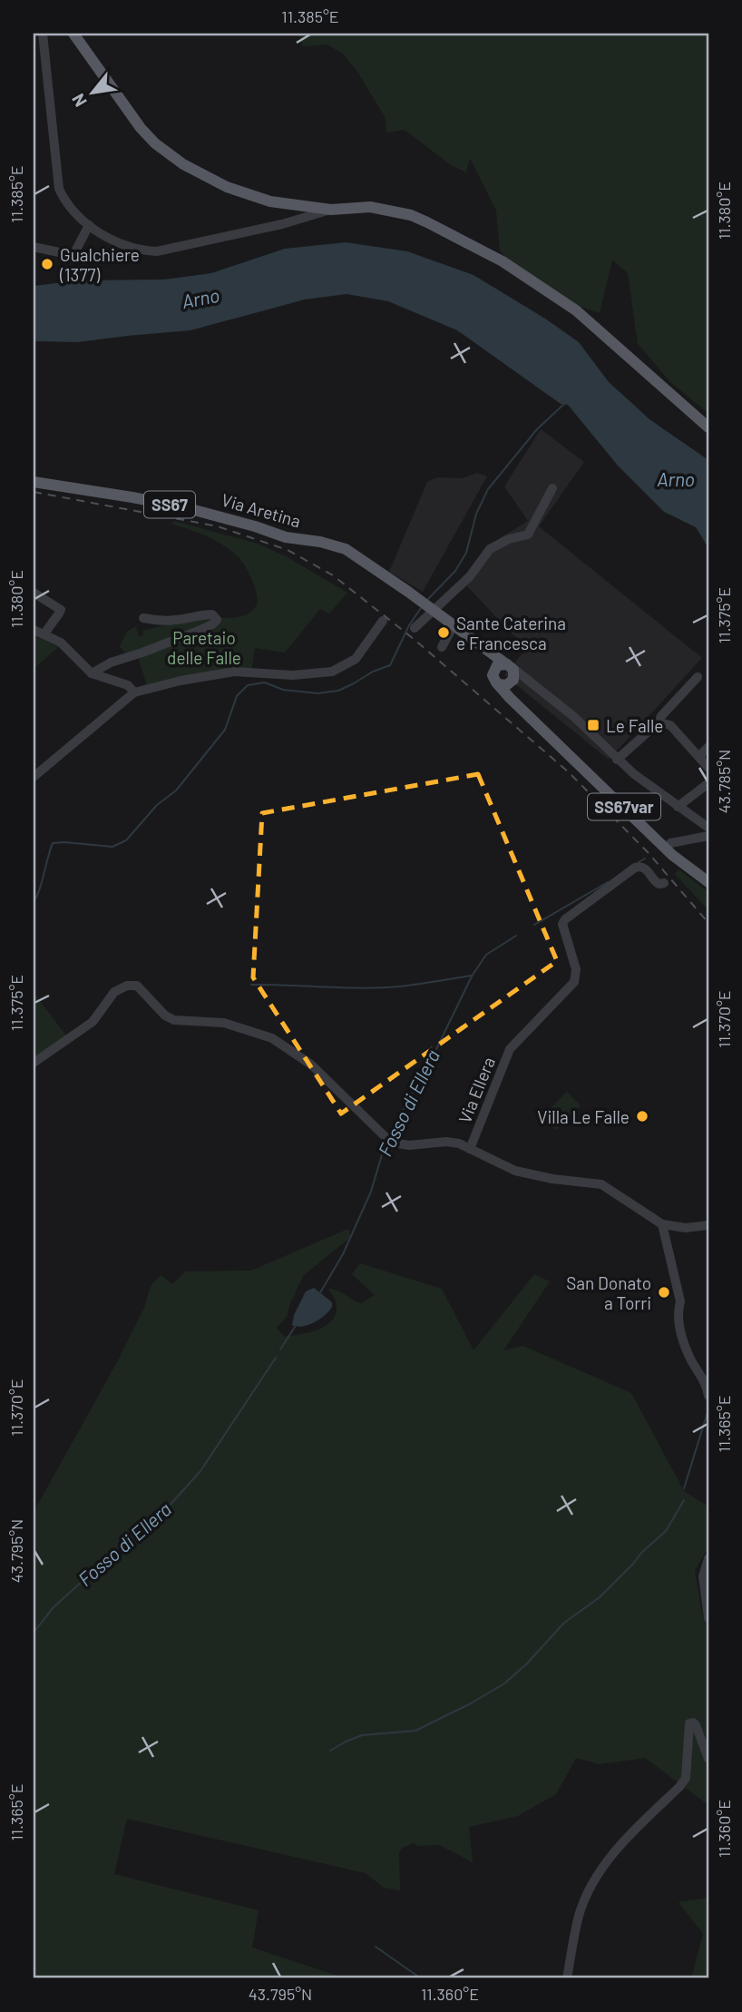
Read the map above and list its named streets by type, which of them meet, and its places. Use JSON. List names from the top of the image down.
{
  "streets": {
    "main road": ["SS67", "Via Aretina", "SS67var"],
    "street": ["Via Ellera"]
  },
  "crossings": [
    ["Via Aretina", "SS67var"]
  ],
  "water": ["Arno", "Fosso di Ellera"],
  "parks": ["Paretaio delle Falle"],
  "places": {
    "other": [
      "Gualchiere (1377)",
      "Sante Caterina e Francesca",
      "Villa Le Falle",
      "San Donato a Torri"
    ],
    "transit": ["Le Falle"]
  },
  "north": "bottom left",
  "coordinates": [
    "11.385°E",
    "11.380°E",
    "11.375°E",
    "43.785°N",
    "11.370°E",
    "11.365°E",
    "43.795°N",
    "11.360°E"
  ]
}
